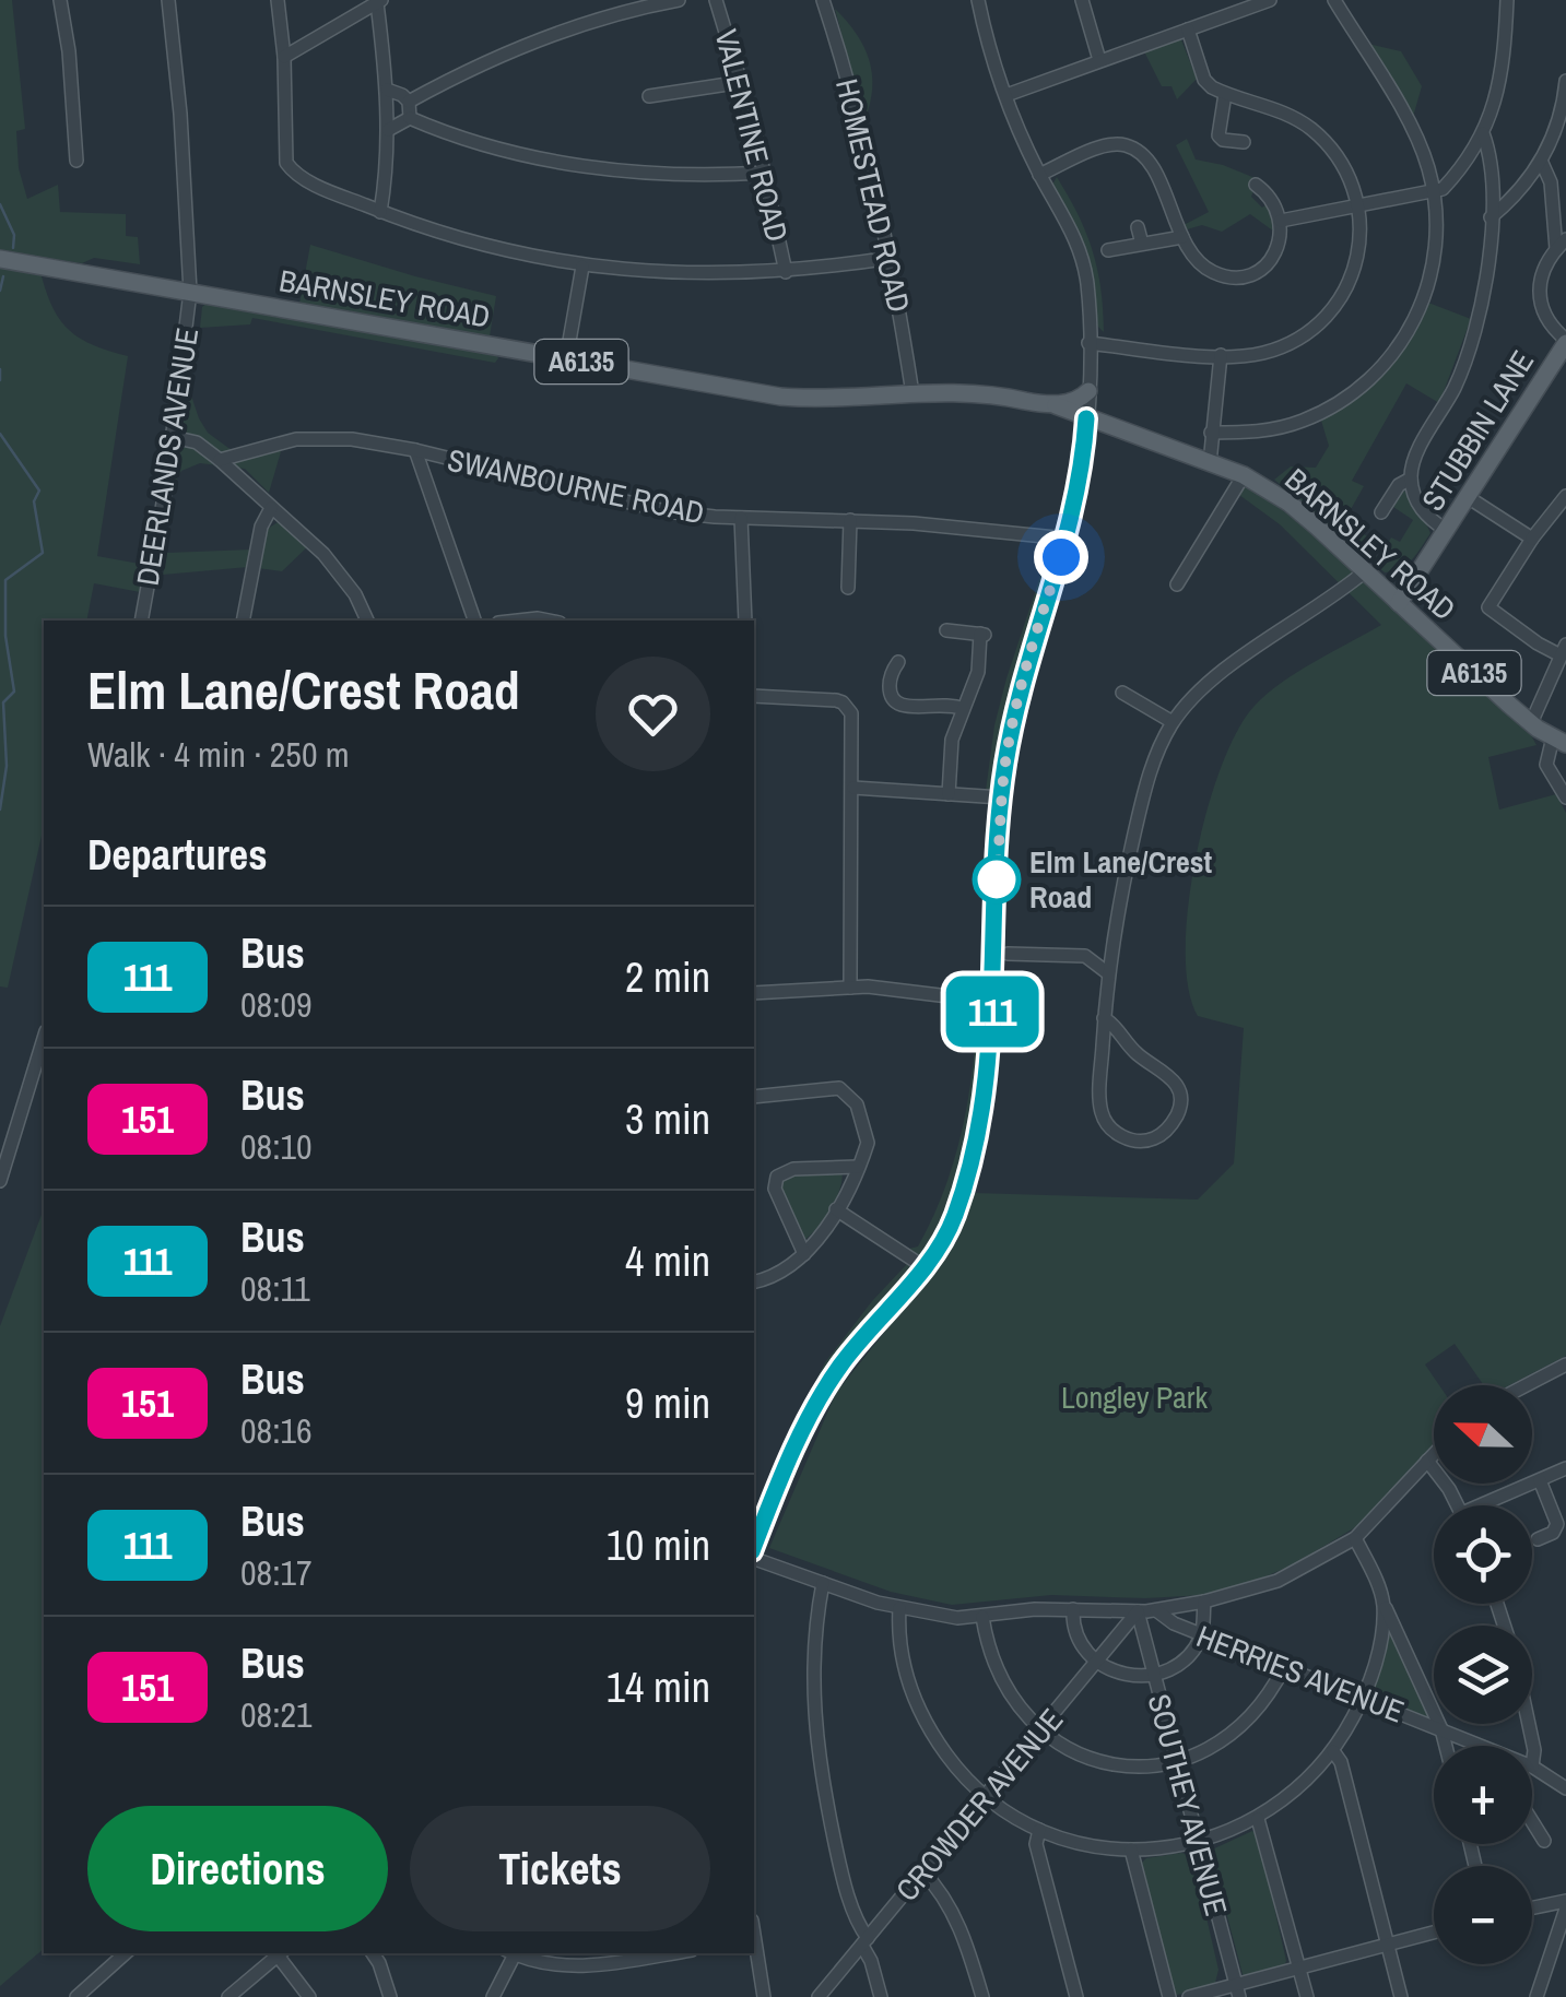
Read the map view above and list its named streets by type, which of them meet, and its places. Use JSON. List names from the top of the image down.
{
  "streets": {
    "main road": ["BARNSLEY ROAD", "A6135", "STUBBIN LANE"],
    "street": [
      "VALENTINE ROAD",
      "HOMESTEAD ROAD",
      "DEERLANDS AVENUE",
      "SWANBOURNE ROAD",
      "HERRIES AVENUE",
      "CROWDER AVENUE",
      "SOUTHEY AVENUE"
    ]
  },
  "crossings": [
    ["HOMESTEAD ROAD", "BARNSLEY ROAD"],
    ["BARNSLEY ROAD", "A6135"],
    ["BARNSLEY ROAD", "STUBBIN LANE"],
    ["BARNSLEY ROAD", "DEERLANDS AVENUE"],
    ["A6135", "DEERLANDS AVENUE"],
    ["CROWDER AVENUE", "SOUTHEY AVENUE"]
  ],
  "parks": ["Longley Park"],
  "places": ["Elm Lane/Crest Road"],
  "lines": ["bus line 111"],
  "north": "left",
  "page": {
    "on_map": "111",
    "heading": [
      ["Elm Lane/Crest Road", "Walk · 4 min · 250 m"],
      "Departures"
    ],
    "list": [
      {
        "mark": "111",
        "name": "Bus",
        "note": "08:09",
        "value": "2 min"
      },
      {
        "mark": "151",
        "name": "Bus",
        "note": "08:10",
        "value": "3 min"
      },
      {
        "mark": "111",
        "name": "Bus",
        "note": "08:11",
        "value": "4 min"
      },
      {
        "mark": "151",
        "name": "Bus",
        "note": "08:16",
        "value": "9 min"
      },
      {
        "mark": "111",
        "name": "Bus",
        "note": "08:17",
        "value": "10 min"
      },
      {
        "mark": "151",
        "name": "Bus",
        "note": "08:21",
        "value": "14 min"
      }
    ],
    "map_buttons": ["+", "−"],
    "buttons": ["Directions", "Tickets"]
  }
}
